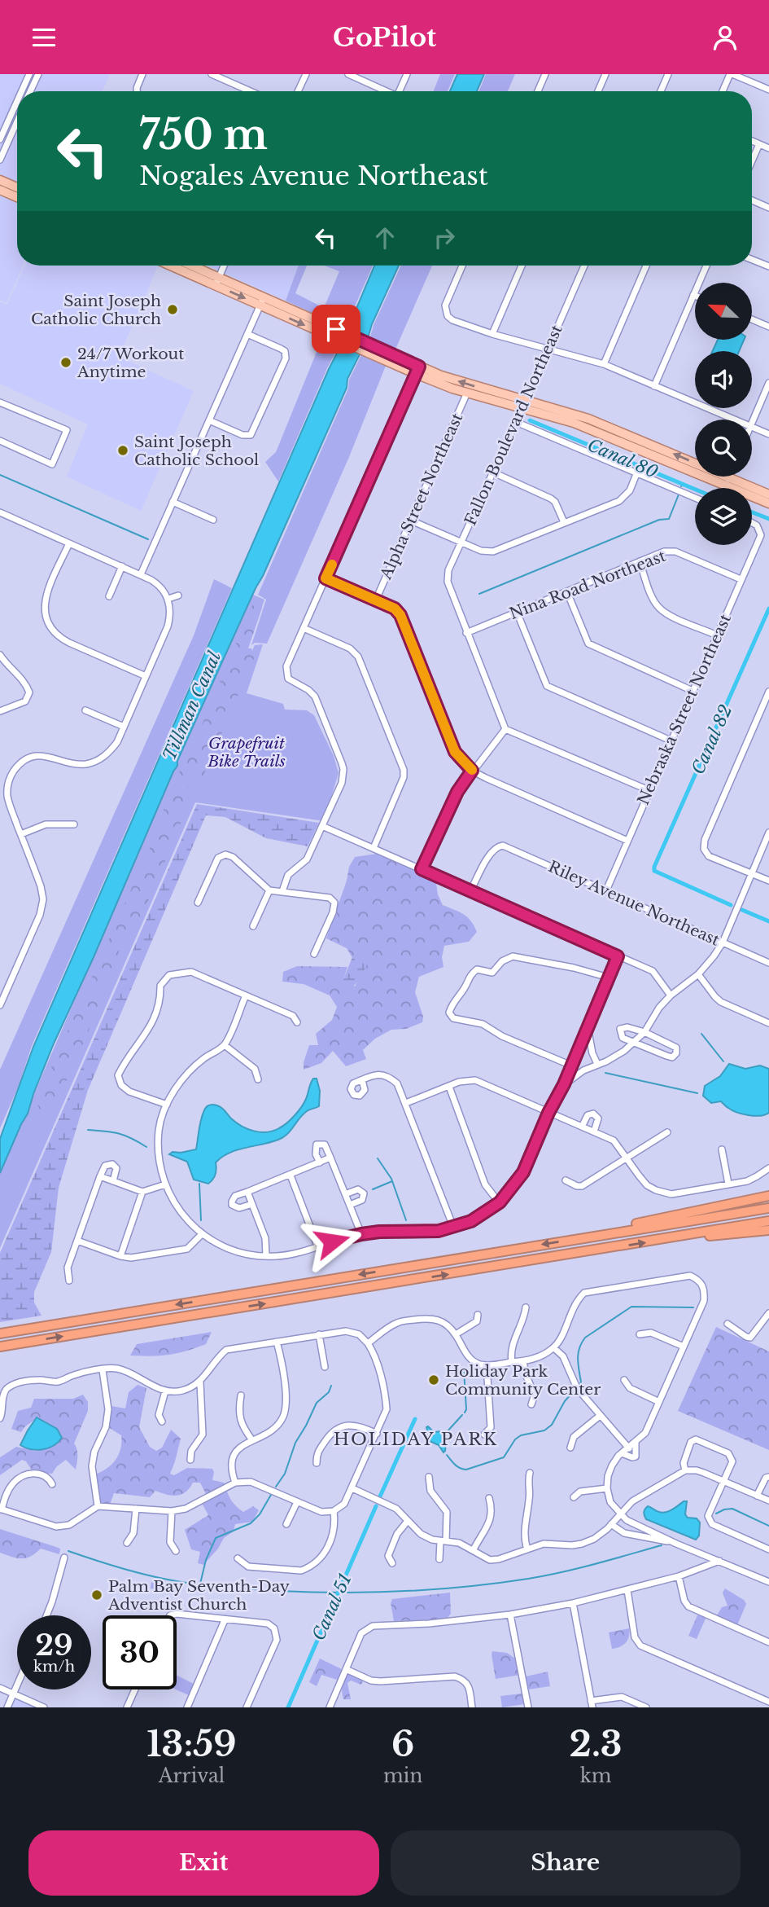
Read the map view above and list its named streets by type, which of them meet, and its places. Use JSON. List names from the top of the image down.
{
  "streets": {
    "street": [
      "Fallon Boulevard Northeast",
      "Alpha Street Northeast",
      "Nina Road Northeast",
      "Nebraska Street Northeast",
      "Riley Avenue Northeast"
    ]
  },
  "crossings": [
    ["Fallon Boulevard Northeast", "Nina Road Northeast"],
    ["Nina Road Northeast", "Nebraska Street Northeast"],
    ["Nebraska Street Northeast", "Riley Avenue Northeast"]
  ],
  "districts": ["HOLIDAY PARK"],
  "water": [
    "Canal 80",
    "Tillman Canal",
    "Canal 82",
    "Canal 51"
  ],
  "parks": ["Grapefruit Bike Trails"],
  "places": [
    "Saint Joseph Catholic Church",
    "24/7 Workout Anytime",
    "Saint Joseph Catholic School",
    "Holiday Park Community Center",
    "Palm Bay Seventh-Day Adventist Church"
  ],
  "north": "top left",
  "page": {
    "header": "GoPilot",
    "turn": ["750 m", "Nogales Avenue Northeast"],
    "speed": "29 km/h",
    "limit": "30",
    "eta": [
      "13:59",
      "Arrival",
      "6",
      "min",
      "2.3",
      "km"
    ],
    "buttons": ["Exit", "Share"]
  }
}
